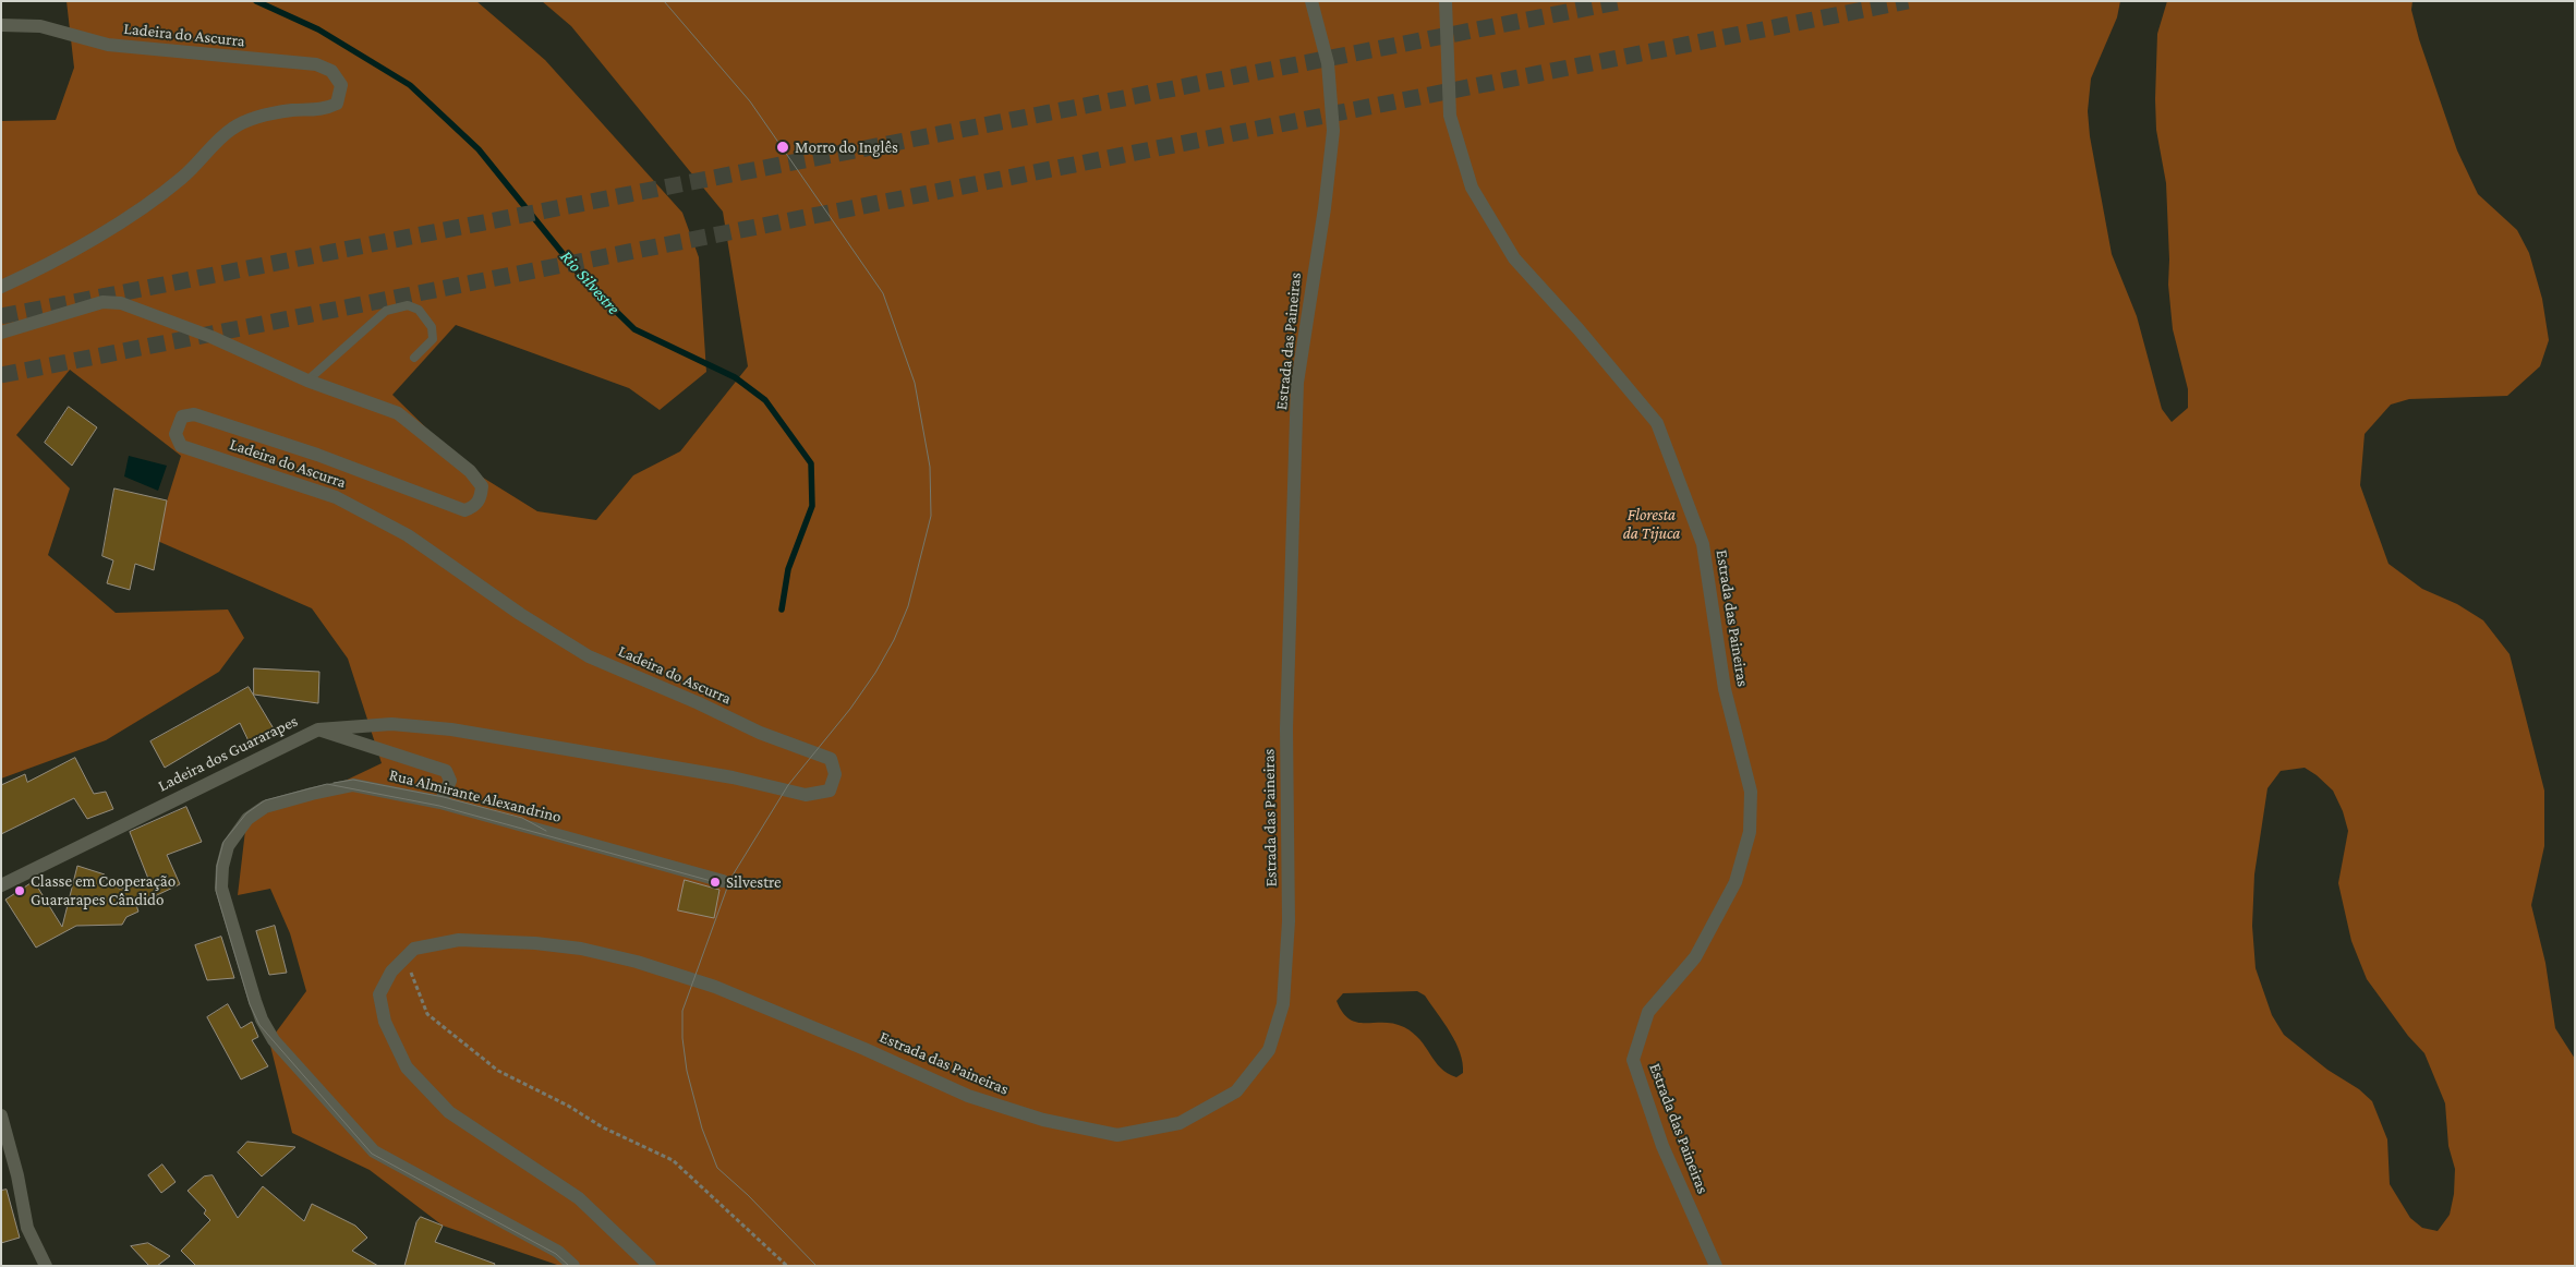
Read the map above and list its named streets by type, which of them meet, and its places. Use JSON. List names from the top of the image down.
{
  "streets": {
    "street": [
      "Ladeira do Ascurra",
      "Estrada das Paineiras",
      "Ladeira dos Guararapes",
      "Rua Almirante Alexandrino"
    ]
  },
  "crossings": [
    ["Ladeira do Ascurra", "Ladeira dos Guararapes"],
    ["Ladeira dos Guararapes", "Rua Almirante Alexandrino"]
  ],
  "water": ["Rio Silvestre"],
  "parks": ["Floresta da Tijuca"],
  "places": ["Morro do Inglês", "Silvestre", "Classe em Cooperação Guararapes Cândido"]
}
